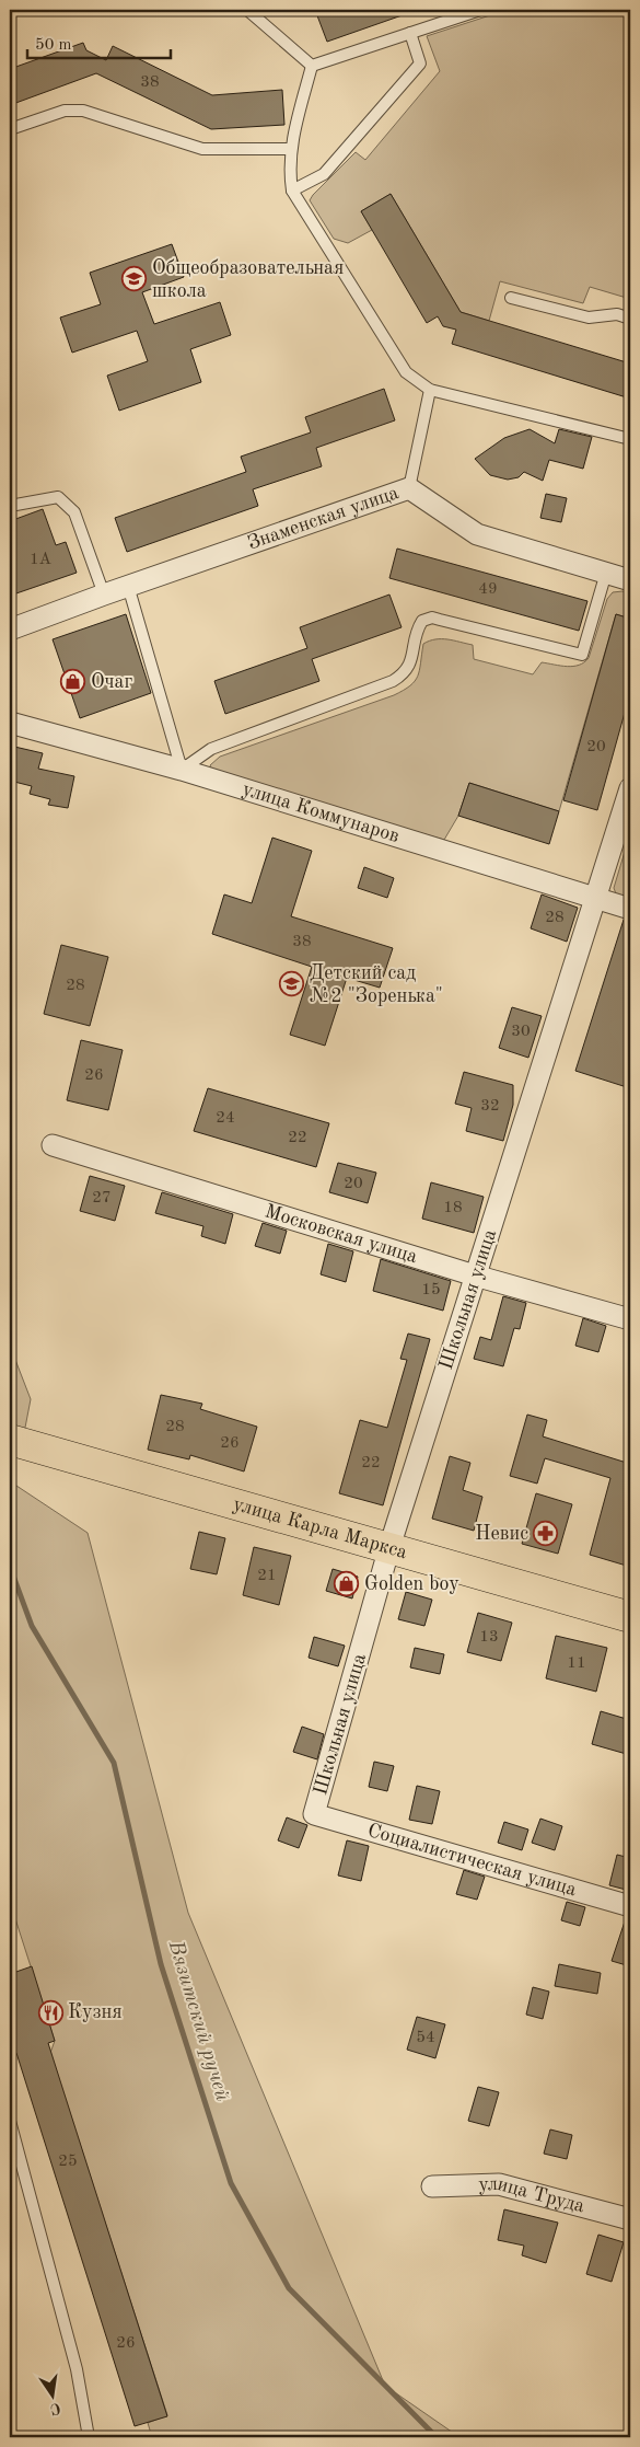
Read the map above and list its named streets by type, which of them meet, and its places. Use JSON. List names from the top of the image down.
{
  "streets": {
    "main road": ["улица Карла Маркса"],
    "street": [
      "Знаменская улица",
      "улица Коммунаров",
      "Московская улица",
      "Школьная улица",
      "Социалистическая улица",
      "улица Труда"
    ]
  },
  "crossings": [
    ["улица Коммунаров", "Школьная улица"],
    ["Московская улица", "Школьная улица"],
    ["Школьная улица", "улица Карла Маркса"],
    ["Школьная улица", "Социалистическая улица"]
  ],
  "water": ["Вязитский ручей"],
  "places": {
    "school or university": ["Общеобразовательная школа", "Детский сад №2 \"Зоренька\""],
    "shop": ["Очаг", "Golden boy"],
    "pharmacy": ["Невис"],
    "restaurant": ["Кузня"]
  },
  "house_numbers": [
    "38",
    "1А",
    "49",
    "20",
    "28",
    "38",
    "28",
    "30",
    "26",
    "32",
    "24",
    "22",
    "20",
    "27",
    "18",
    "15",
    "28",
    "26",
    "22",
    "21",
    "13",
    "11",
    "54",
    "25",
    "26"
  ],
  "scale_bar": "50 m",
  "north": "bottom"
}
